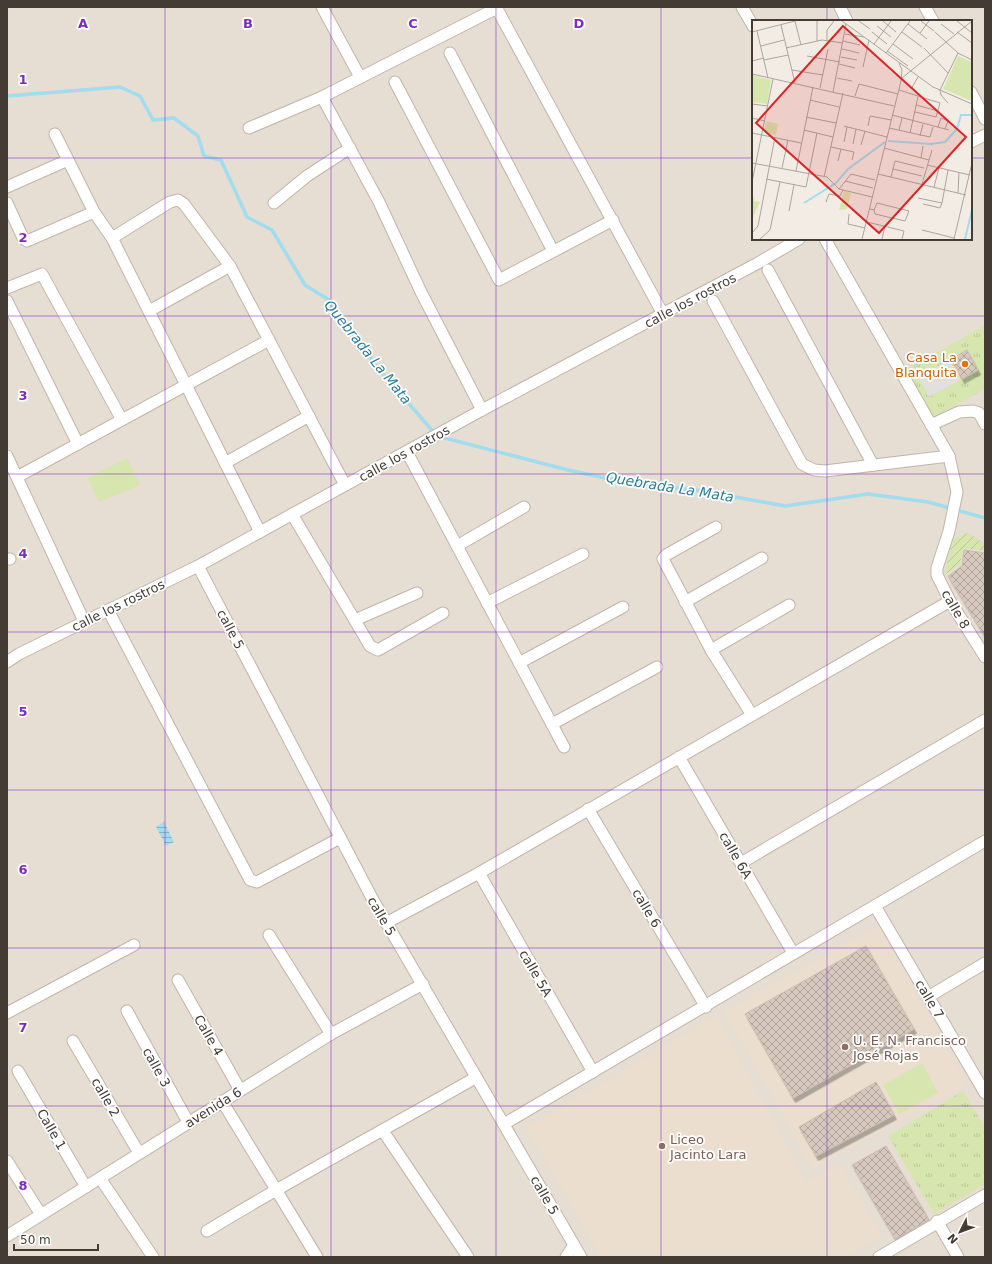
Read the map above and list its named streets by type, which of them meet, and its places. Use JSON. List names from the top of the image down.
{
  "streets": {
    "street": [
      "calle los rostros",
      "calle 8",
      "calle 5",
      "calle 6A",
      "calle 6",
      "calle 5A",
      "calle 7",
      "Calle 4",
      "calle 3",
      "calle 2",
      "avenida 6",
      "Calle 1"
    ]
  },
  "crossings": [
    ["calle los rostros", "calle 5"],
    ["calle 5", "avenida 6"],
    ["Calle 4", "avenida 6"],
    ["calle 3", "avenida 6"],
    ["calle 2", "avenida 6"],
    ["avenida 6", "Calle 1"]
  ],
  "water": ["Quebrada La Mata"],
  "places": ["Casa La Blanquita", "U. E. N. Francisco José Rojas", "Liceo Jacinto Lara"],
  "scale_bar": "50 m",
  "north": "bottom left",
  "grid": {
    "columns": [
      "A",
      "B",
      "C",
      "D"
    ],
    "rows": [
      "1",
      "2",
      "3",
      "4",
      "5",
      "6",
      "7",
      "8"
    ]
  }
}
